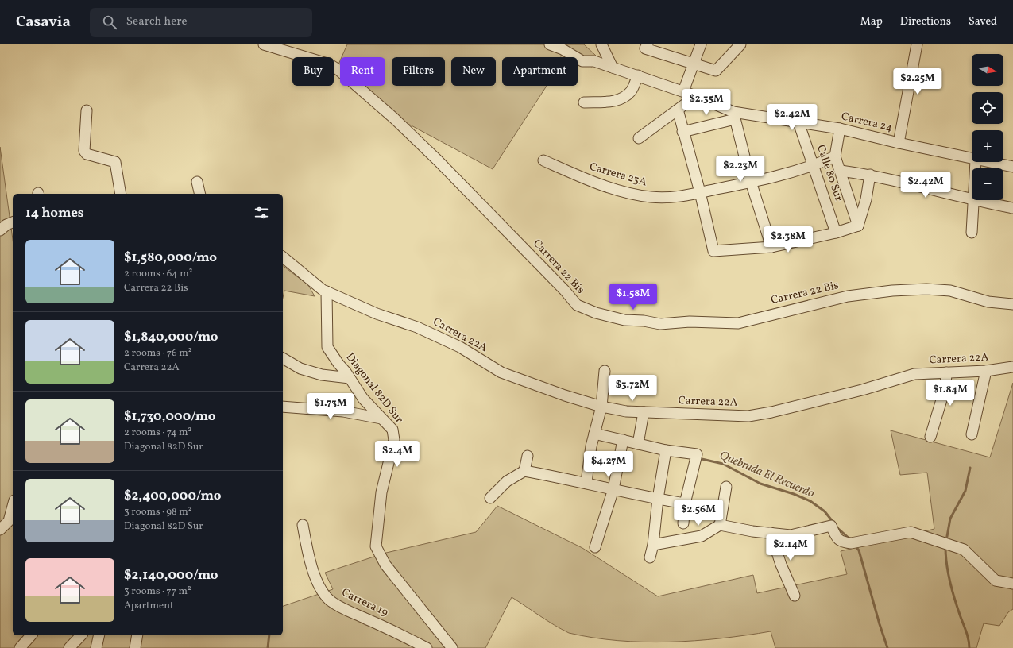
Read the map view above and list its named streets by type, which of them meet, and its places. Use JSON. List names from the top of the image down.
{
  "streets": {
    "street": [
      "Carrera 24",
      "Calle 80 Sur",
      "Carrera 23A",
      "Carrera 22 Bis",
      "Carrera 22A",
      "Diagonal 82D Sur",
      "Carrera 19"
    ]
  },
  "crossings": [
    ["Carrera 24", "Calle 80 Sur"],
    ["Calle 80 Sur", "Carrera 23A"],
    ["Carrera 22A", "Diagonal 82D Sur"]
  ],
  "water": ["Quebrada El Recuerdo"],
  "north": "right",
  "page": {
    "header": "Casavia",
    "search": "Search here",
    "nav": ["Map", "Directions", "Saved"],
    "map_buttons": ["+", "−"],
    "chip": [
      "Buy",
      "Rent",
      "Filters",
      "New",
      "Apartment"
    ],
    "price": [
      "$2.25M",
      "$2.35M",
      "$2.42M",
      "$2.23M",
      "$2.42M",
      "$2.38M",
      "$1.58M",
      "$3.72M",
      "$1.84M",
      "$1.73M",
      "$2.4M",
      "$4.27M",
      "$2.56M",
      "$2.14M"
    ],
    "heading": "14 homes",
    "list": [
      {
        "name": "$1,580,000/mo",
        "note": "2 rooms · 64 m² · Carrera 22 Bis"
      },
      {
        "name": "$1,840,000/mo",
        "note": "2 rooms · 76 m² · Carrera 22A"
      },
      {
        "name": "$1,730,000/mo",
        "note": "2 rooms · 74 m² · Diagonal 82D Sur"
      },
      {
        "name": "$2,400,000/mo",
        "note": "3 rooms · 98 m² · Diagonal 82D Sur"
      },
      {
        "name": "$2,140,000/mo",
        "note": "3 rooms · 77 m² · Apartment"
      }
    ]
  }
}
